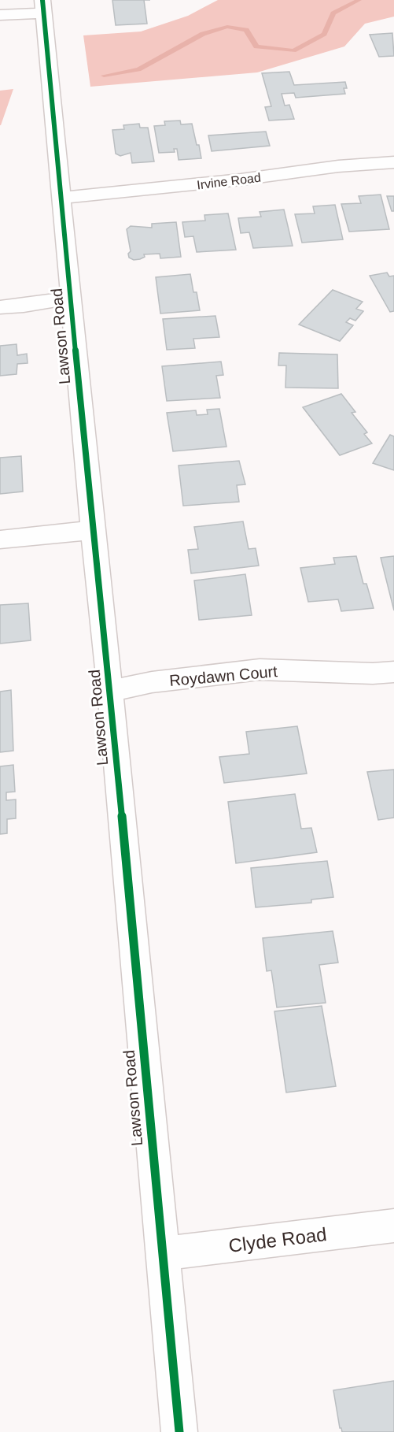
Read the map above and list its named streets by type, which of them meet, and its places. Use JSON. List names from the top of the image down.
{
  "streets": {
    "street": [
      "Irvine Road",
      "Lawson Road",
      "Roydawn Court",
      "Clyde Road"
    ]
  },
  "crossings": [
    ["Irvine Road", "Lawson Road"],
    ["Lawson Road", "Roydawn Court"],
    ["Lawson Road", "Clyde Road"]
  ]
}
